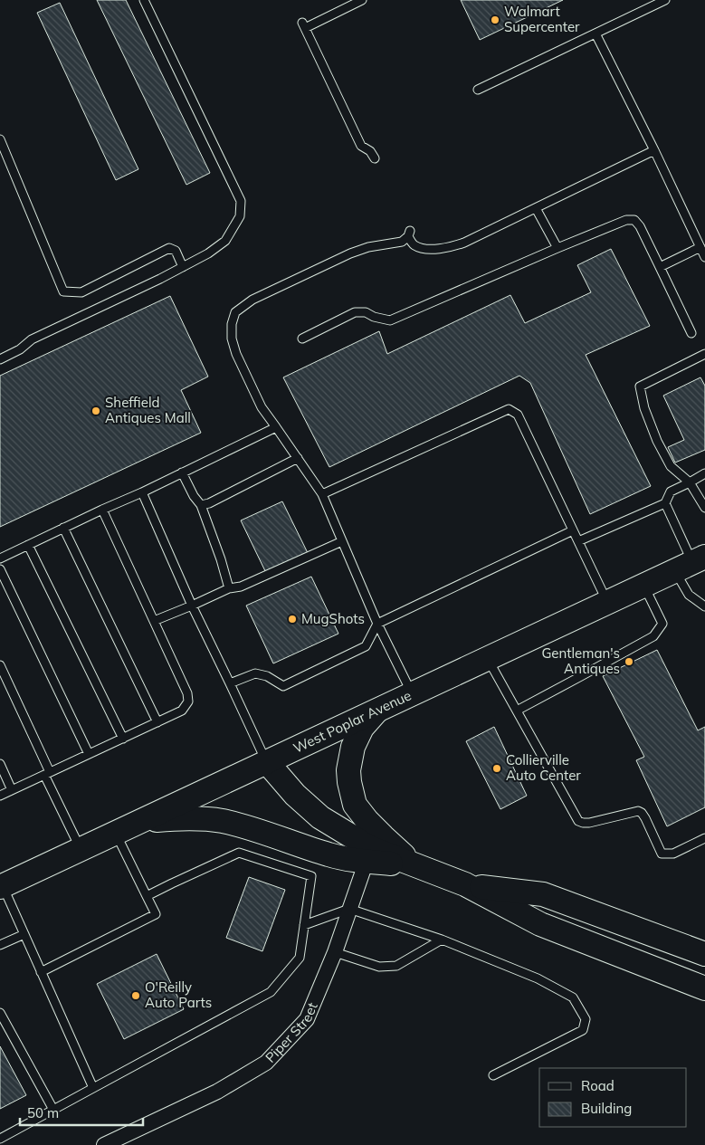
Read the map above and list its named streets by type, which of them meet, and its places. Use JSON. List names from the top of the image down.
{
  "streets": {
    "main road": ["West Poplar Avenue"],
    "street": ["Piper Street"]
  },
  "places": [
    "Walmart Supercenter",
    "Sheffield Antiques Mall",
    "MugShots",
    "Gentleman's Antiques",
    "Collierville Auto Center",
    "O'Reilly Auto Parts"
  ],
  "legend": ["Road", "Building"],
  "scale_bar": "50 m"
}
